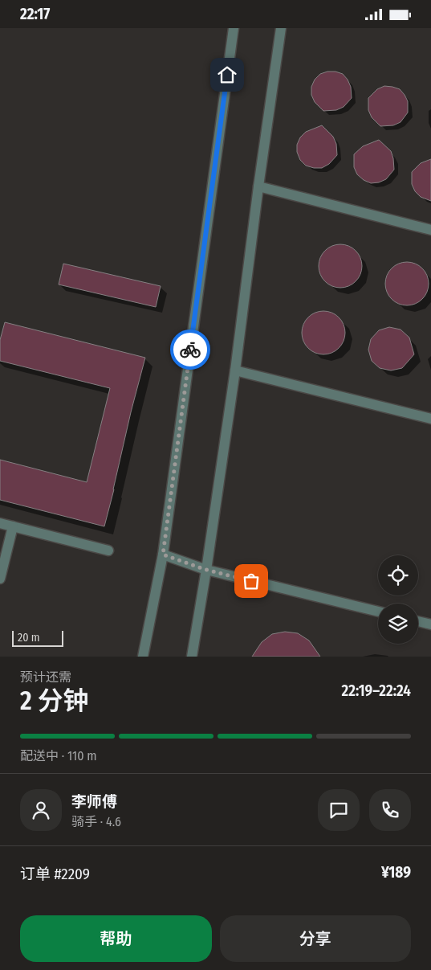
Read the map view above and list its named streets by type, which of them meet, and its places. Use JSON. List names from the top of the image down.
{
  "scale_bar": "20 m",
  "page": {
    "status": "22:17",
    "scale": "20 m",
    "heading": ["2 分钟", "预计还需", "22:19–22:24"],
    "panel": [
      "李师傅",
      "骑手 · 4.6",
      "订单 #2209",
      "¥189"
    ],
    "bar": "配送中 · 110 m",
    "buttons": ["帮助", "分享"]
  }
}
